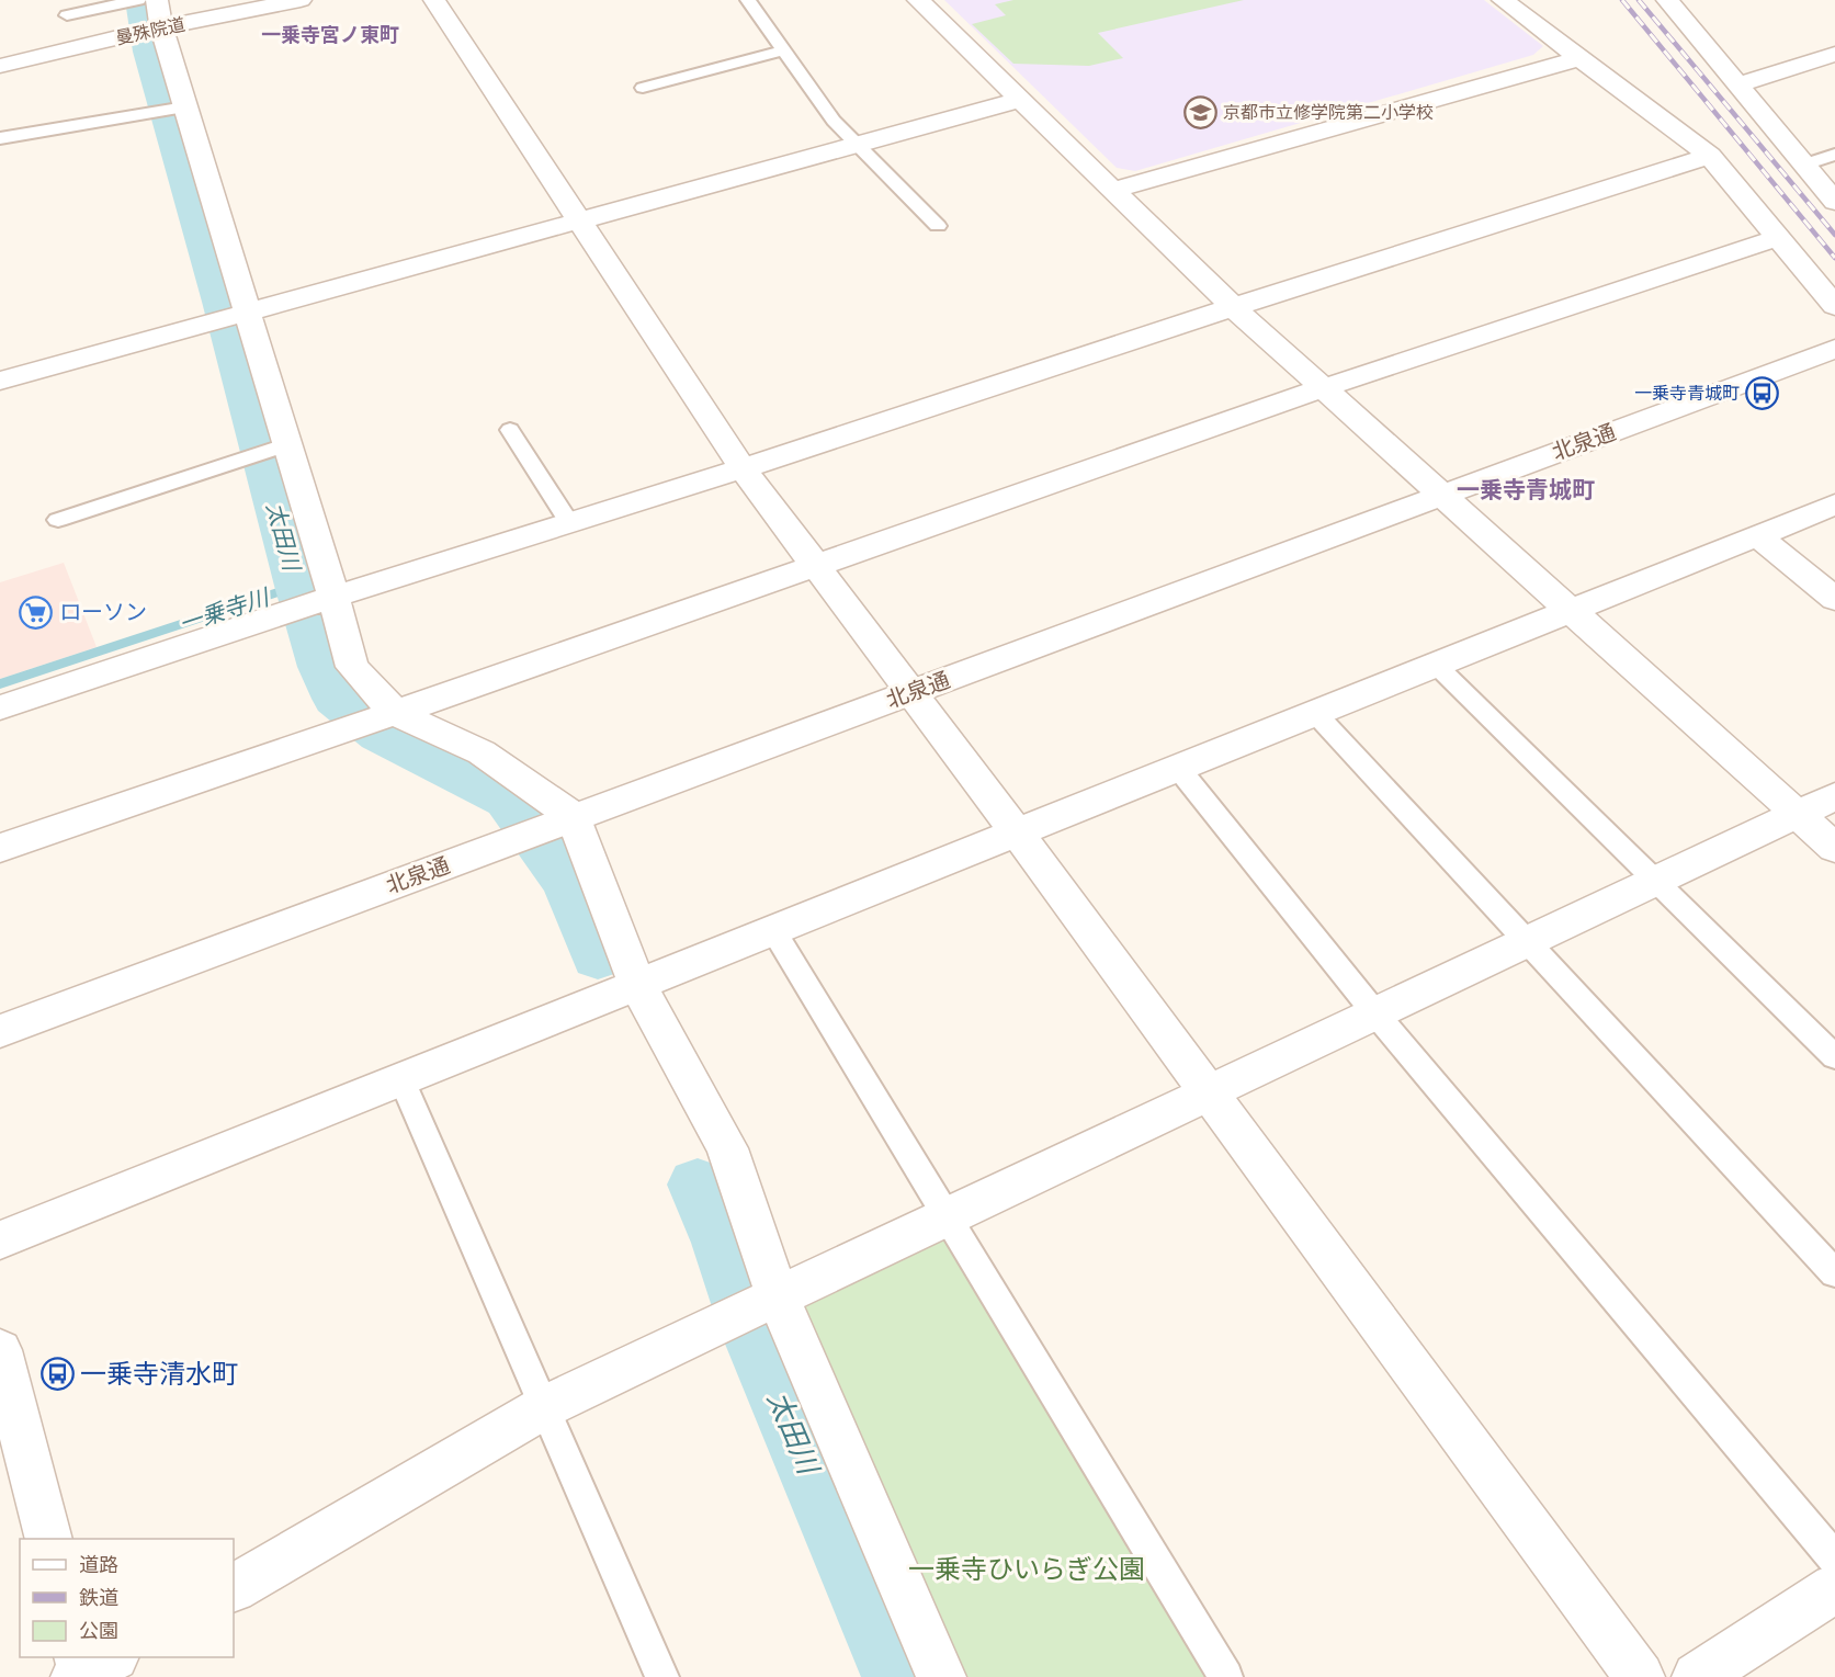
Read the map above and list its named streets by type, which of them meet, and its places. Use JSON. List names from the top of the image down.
{
  "streets": {
    "street": ["曼殊院道", "北泉通"]
  },
  "districts": ["一乗寺宮ノ東町", "一乗寺青城町"],
  "water": ["太田川", "一乗寺川"],
  "parks": ["一乗寺ひいらぎ公園"],
  "places": {
    "school or university": ["京都市立修学院第二小学校"],
    "bus stop": ["一乗寺青城町", "一乗寺清水町"],
    "supermarket": ["ローソン"]
  },
  "legend": ["道路", "鉄道", "公園"]
}
